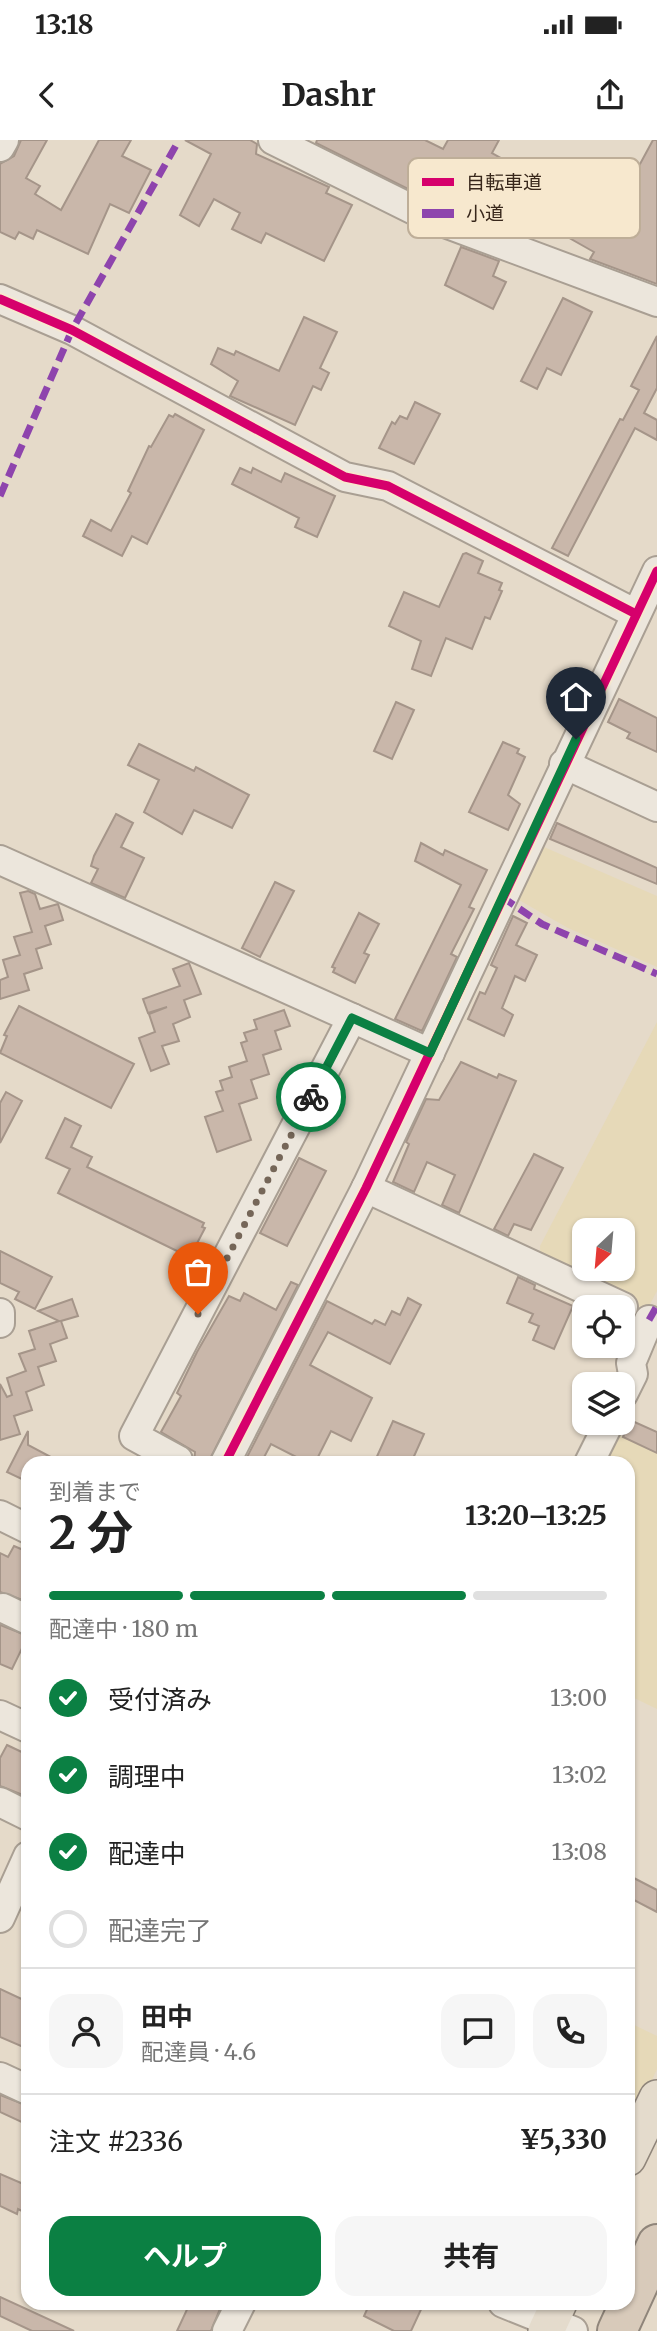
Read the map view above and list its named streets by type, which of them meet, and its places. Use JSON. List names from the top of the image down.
{
  "legend": ["自転車道", "小道"],
  "north": "bottom left",
  "page": {
    "status": "13:18",
    "header": "Dashr",
    "heading": ["2 分", "到着まで", "13:20–13:25"],
    "panel": [
      "田中",
      "配達員 · 4.6",
      "注文 #2336",
      "¥5,330"
    ],
    "bar": "配達中 · 180 m",
    "list": [
      ["受付済み", "13:00"],
      ["調理中", "13:02"],
      ["配達中", "13:08"],
      "配達完了"
    ],
    "buttons": ["ヘルプ", "共有"]
  }
}
